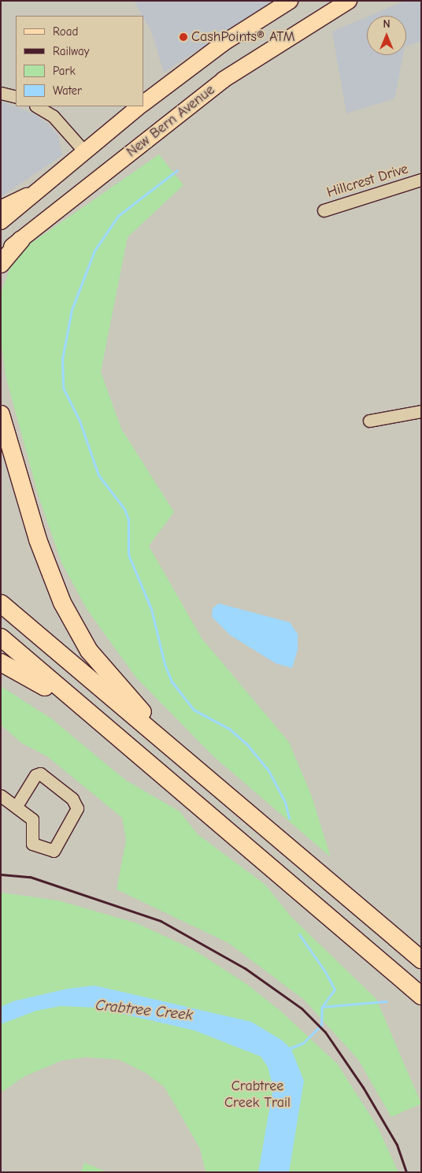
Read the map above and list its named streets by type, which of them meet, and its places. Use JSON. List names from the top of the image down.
{
  "streets": {
    "main road": ["New Bern Avenue"],
    "street": ["Hillcrest Drive"]
  },
  "water": ["Crabtree Creek"],
  "parks": ["Crabtree Creek Trail"],
  "places": ["CashPoints® ATM"],
  "legend": [
    "Road",
    "Railway",
    "Park",
    "Water"
  ],
  "north": "top"
}
